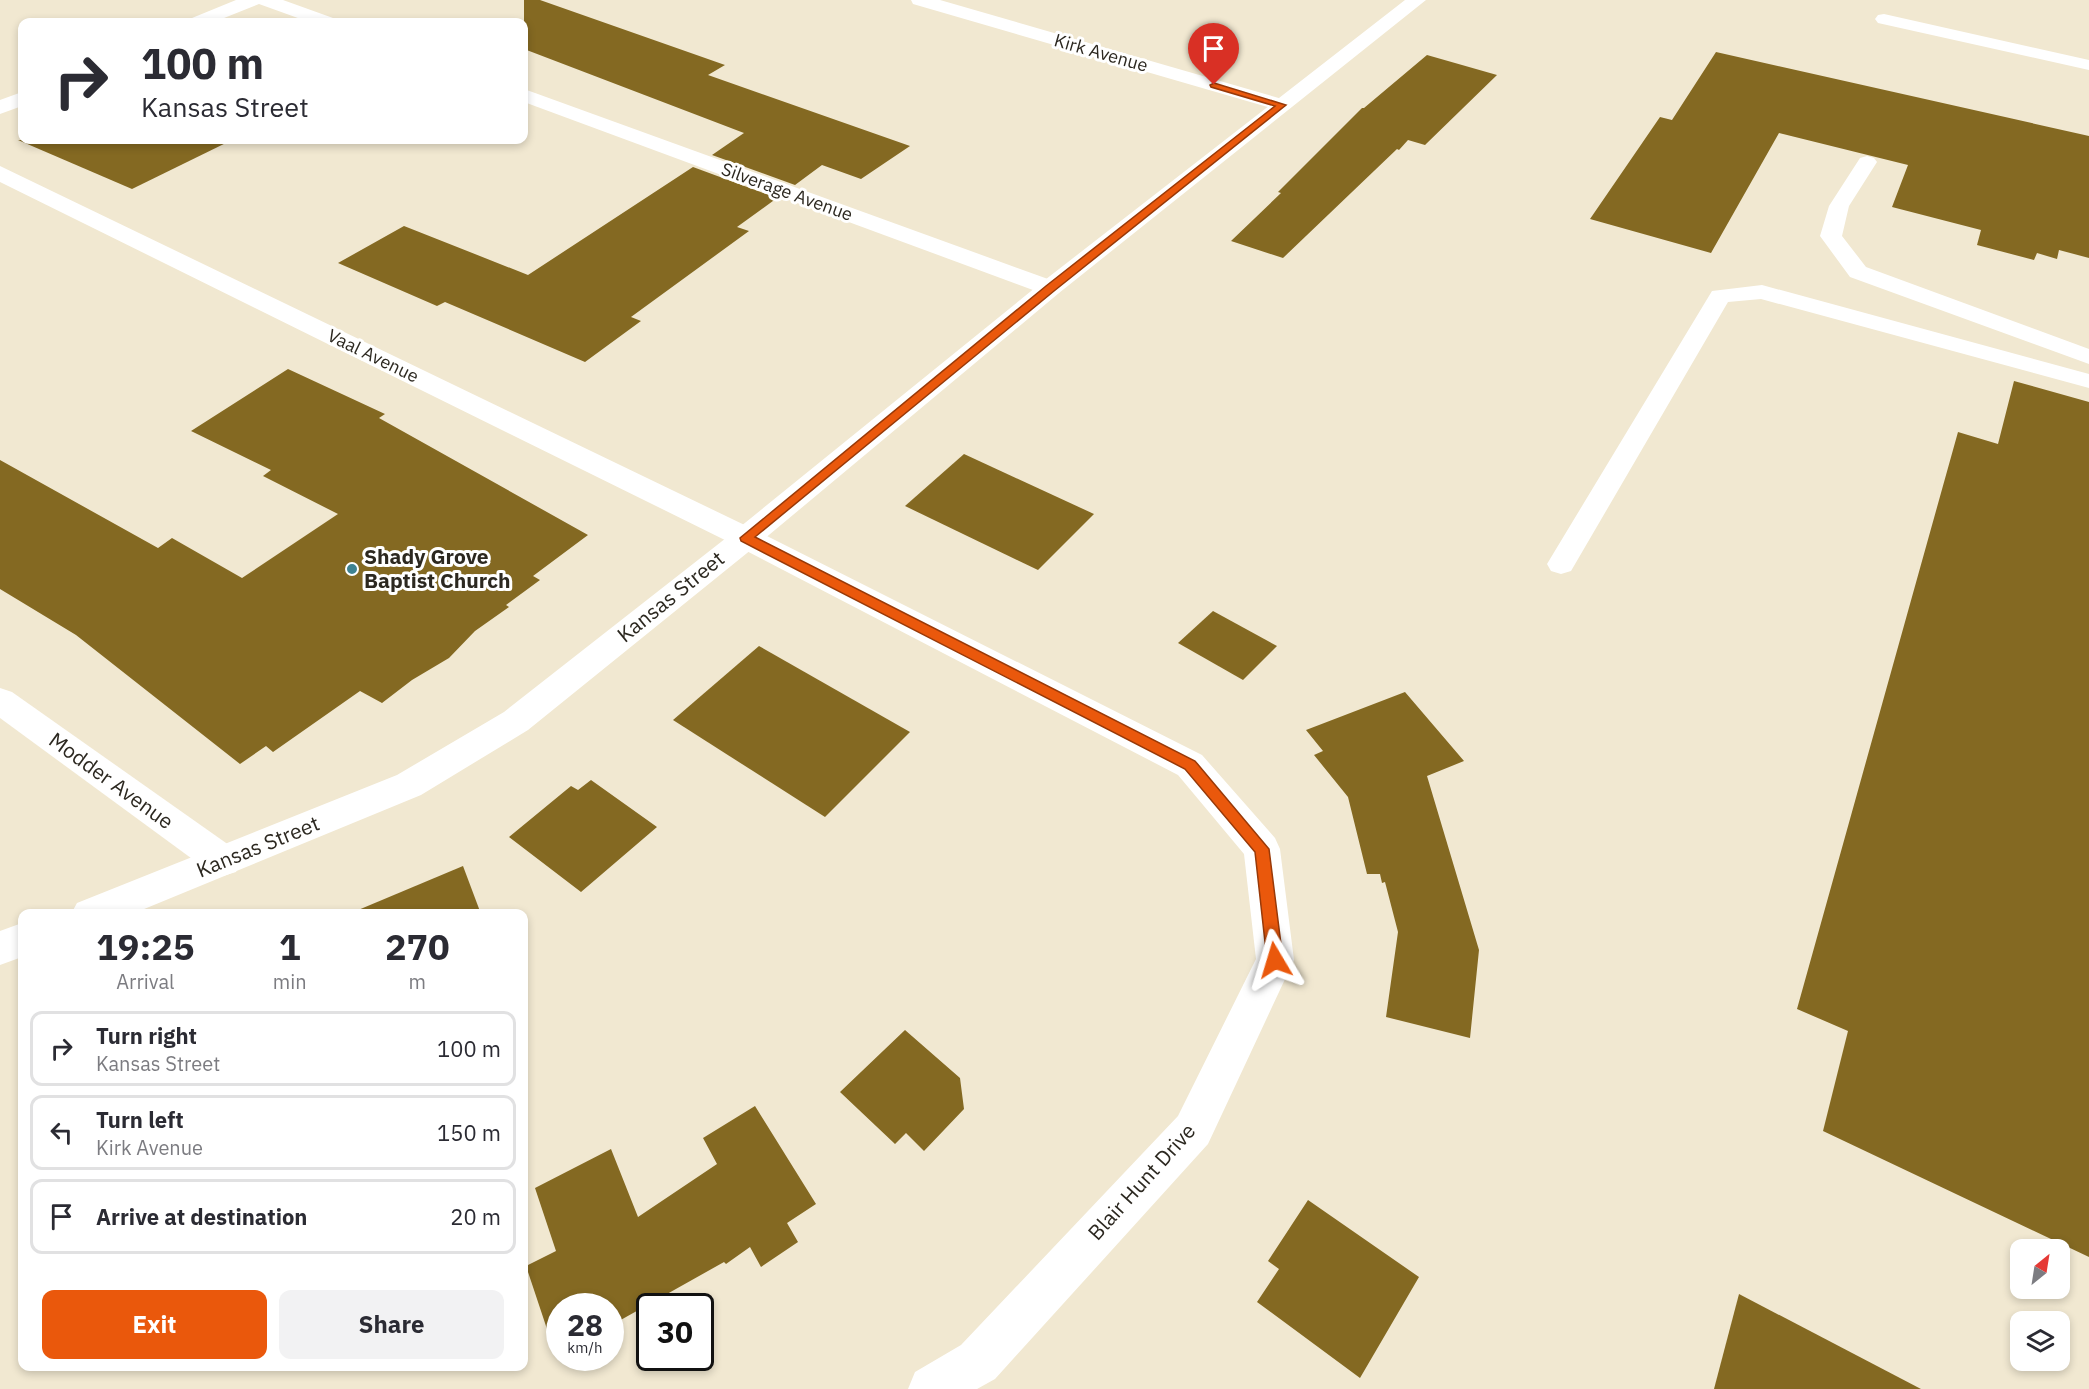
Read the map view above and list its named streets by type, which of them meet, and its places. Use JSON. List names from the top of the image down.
{
  "streets": {
    "street": [
      "Kirk Avenue",
      "Silverage Avenue",
      "Vaal Avenue",
      "Kansas Street",
      "Modder Avenue",
      "Blair Hunt Drive"
    ]
  },
  "crossings": [
    ["Kirk Avenue", "Kansas Street"],
    ["Silverage Avenue", "Kansas Street"],
    ["Vaal Avenue", "Kansas Street"],
    ["Vaal Avenue", "Blair Hunt Drive"],
    ["Kansas Street", "Modder Avenue"],
    ["Kansas Street", "Blair Hunt Drive"]
  ],
  "places": ["Shady Grove Baptist Church"],
  "north": "top right",
  "page": {
    "turn": ["100 m", "Kansas Street"],
    "eta": [
      "19:25",
      "Arrival",
      "1",
      "min",
      "270",
      "m"
    ],
    "list": [
      {
        "name": "Turn right",
        "note": "Kansas Street",
        "value": "100 m"
      },
      {
        "name": "Turn left",
        "note": "Kirk Avenue",
        "value": "150 m"
      },
      {
        "name": "Arrive at destination",
        "value": "20 m"
      }
    ],
    "buttons": ["Exit", "Share"],
    "speed": "28 km/h",
    "limit": "30"
  }
}
